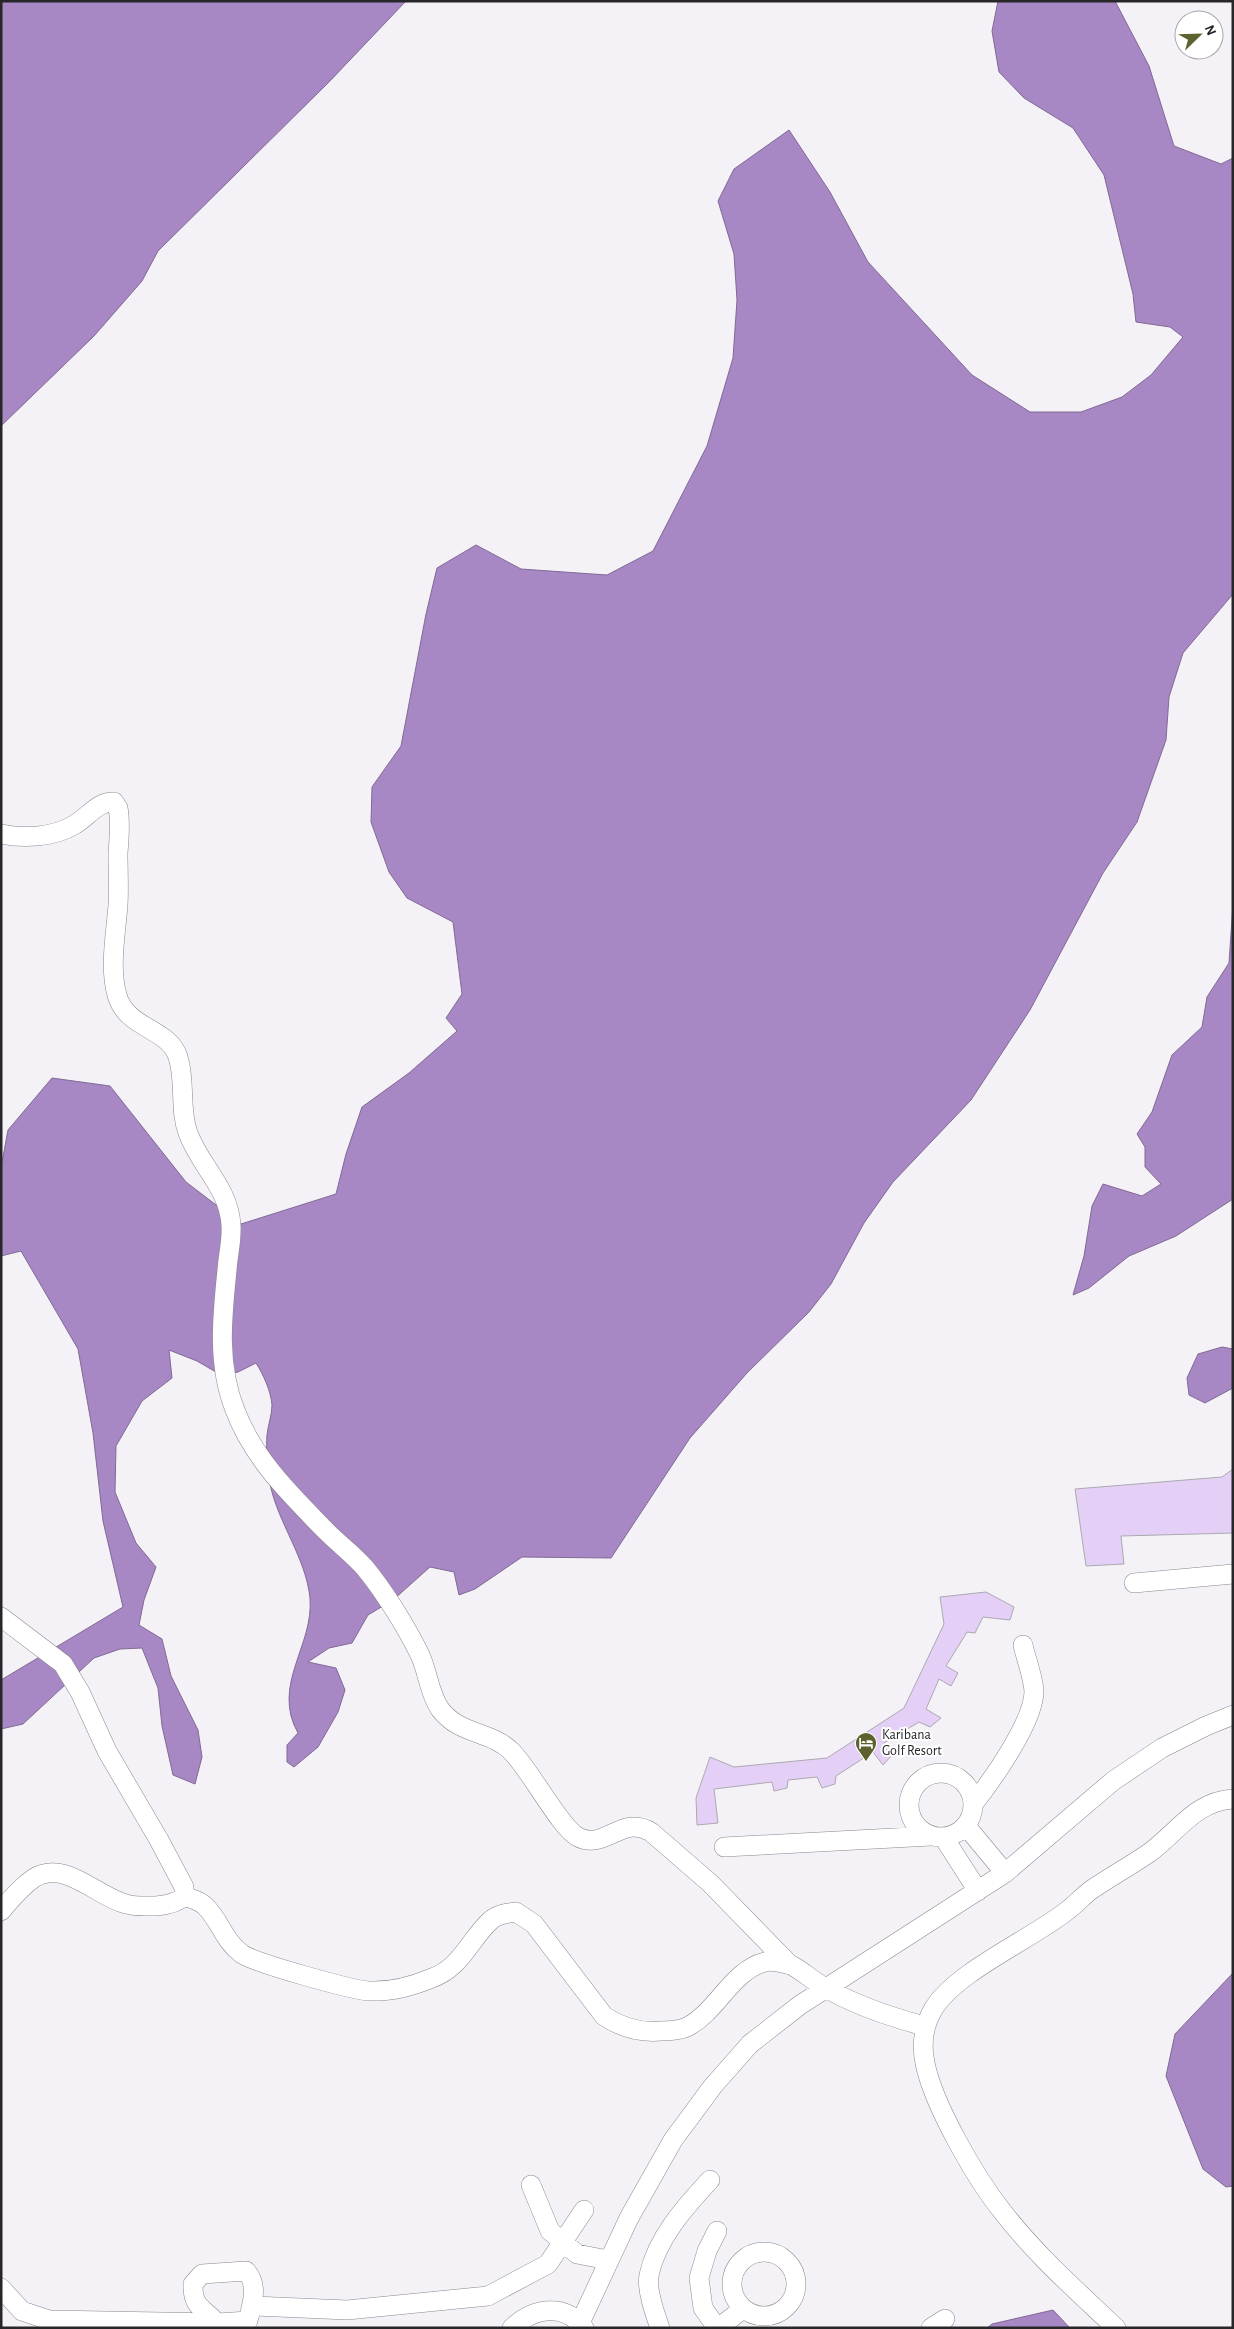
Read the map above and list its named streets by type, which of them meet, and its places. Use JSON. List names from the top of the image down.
{
  "places": {
    "hotel": ["Karibana Golf Resort"]
  },
  "north": "top right"
}
